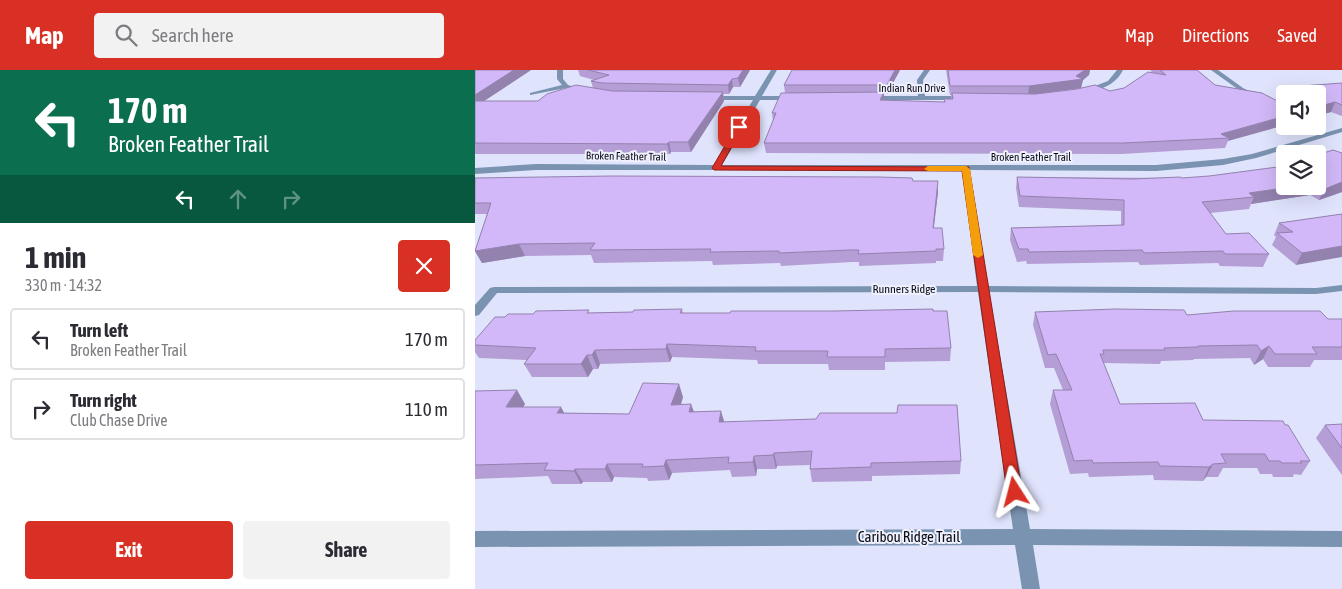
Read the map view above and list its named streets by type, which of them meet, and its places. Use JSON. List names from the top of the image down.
{
  "streets": {
    "street": [
      "Indian Run Drive",
      "Broken Feather Trail",
      "Runners Ridge",
      "Caribou Ridge Trail"
    ]
  },
  "page": {
    "header": "Map",
    "search": "Search here",
    "nav": ["Map", "Directions", "Saved"],
    "turn": ["170 m", "Broken Feather Trail"],
    "heading": ["1 min", "330 m · 14:32"],
    "list": [
      {
        "name": "Turn left",
        "note": "Broken Feather Trail",
        "value": "170 m"
      },
      {
        "name": "Turn right",
        "note": "Club Chase Drive",
        "value": "110 m"
      }
    ],
    "buttons": ["Exit", "Share"]
  }
}
